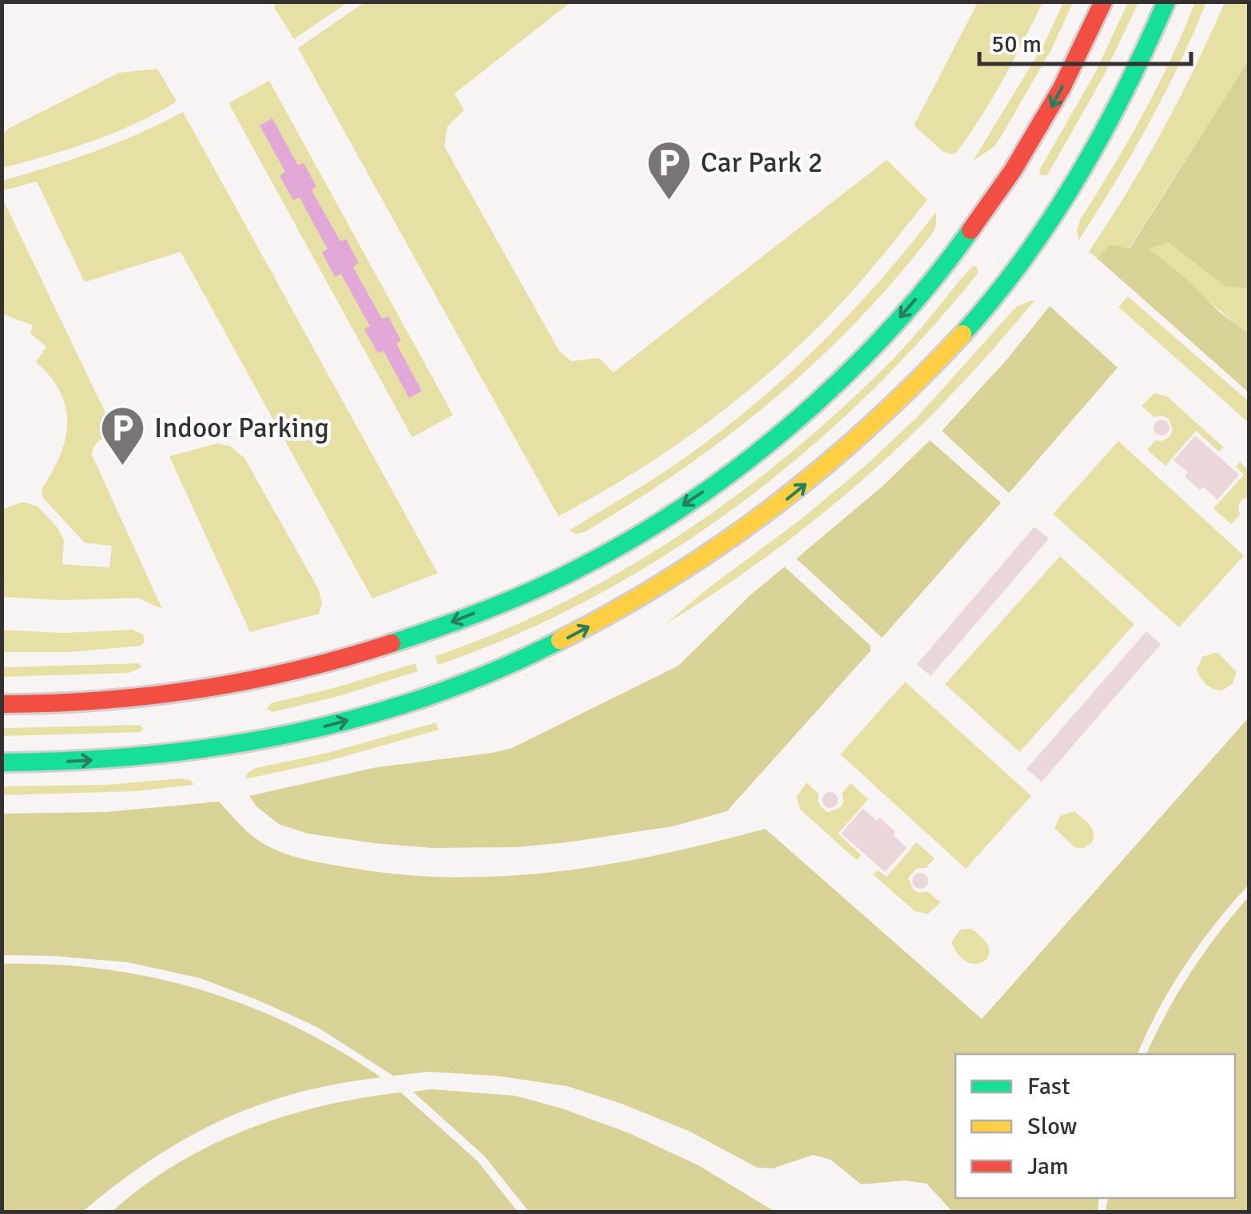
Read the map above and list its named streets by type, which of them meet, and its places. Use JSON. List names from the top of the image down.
{
  "places": {
    "parking": ["Car Park 2", "Indoor Parking"]
  },
  "legend": ["Fast", "Slow", "Jam"],
  "scale_bar": "50 m"
}
